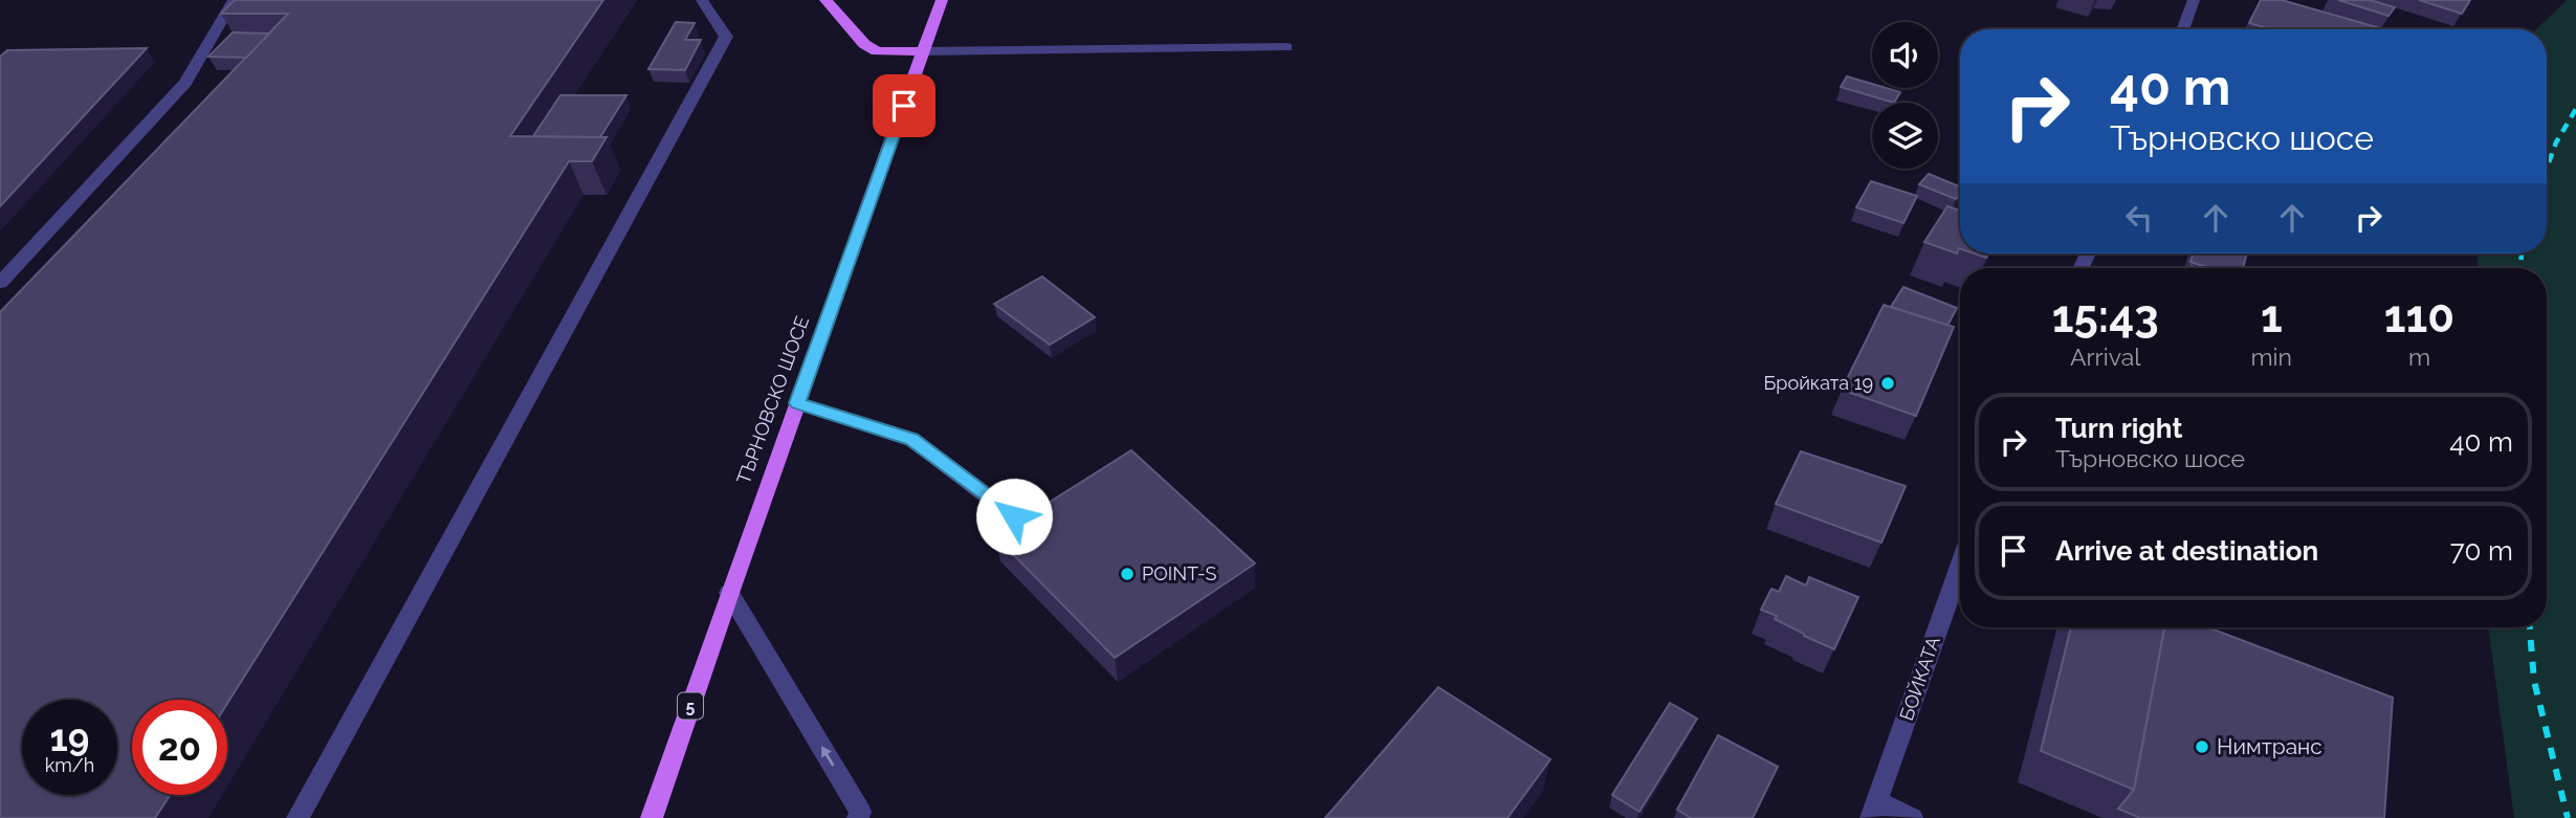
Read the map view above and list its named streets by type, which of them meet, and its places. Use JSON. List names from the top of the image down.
{
  "streets": {
    "main road": ["ТЪРНОВСКО ШОСЕ", "5"],
    "street": ["БОЙКАТА"]
  },
  "places": ["Бройката 19", "POINT-S", "Нимтранс"],
  "page": {
    "turn": ["40 m", "Търновско шосе"],
    "eta": [
      "15:43",
      "Arrival",
      "1",
      "min",
      "110",
      "m"
    ],
    "list": [
      {
        "name": "Turn right",
        "note": "Търновско шосе",
        "value": "40 m"
      },
      {
        "name": "Arrive at destination",
        "value": "70 m"
      }
    ],
    "speed": "19 km/h",
    "limit": "20"
  }
}
